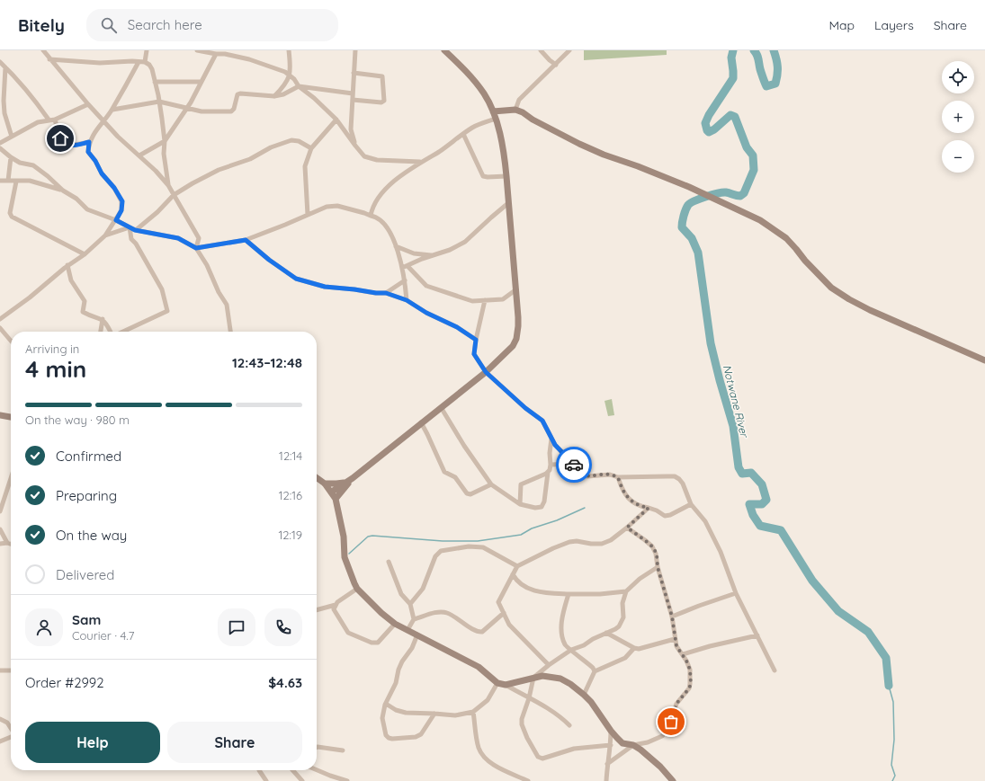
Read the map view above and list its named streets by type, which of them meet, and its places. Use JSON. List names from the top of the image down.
{
  "water": ["Notwane River"],
  "page": {
    "header": "Bitely",
    "search": "Search here",
    "nav": ["Map", "Layers", "Share"],
    "map_buttons": ["+", "−"],
    "heading": ["4 min", "Arriving in", "12:43–12:48"],
    "panel": [
      "Sam",
      "Courier · 4.7",
      "Order #2992",
      "$4.63"
    ],
    "bar": "On the way · 980 m",
    "list": [
      ["Confirmed", "12:14"],
      ["Preparing", "12:16"],
      ["On the way", "12:19"],
      "Delivered"
    ],
    "buttons": ["Help", "Share"]
  }
}
